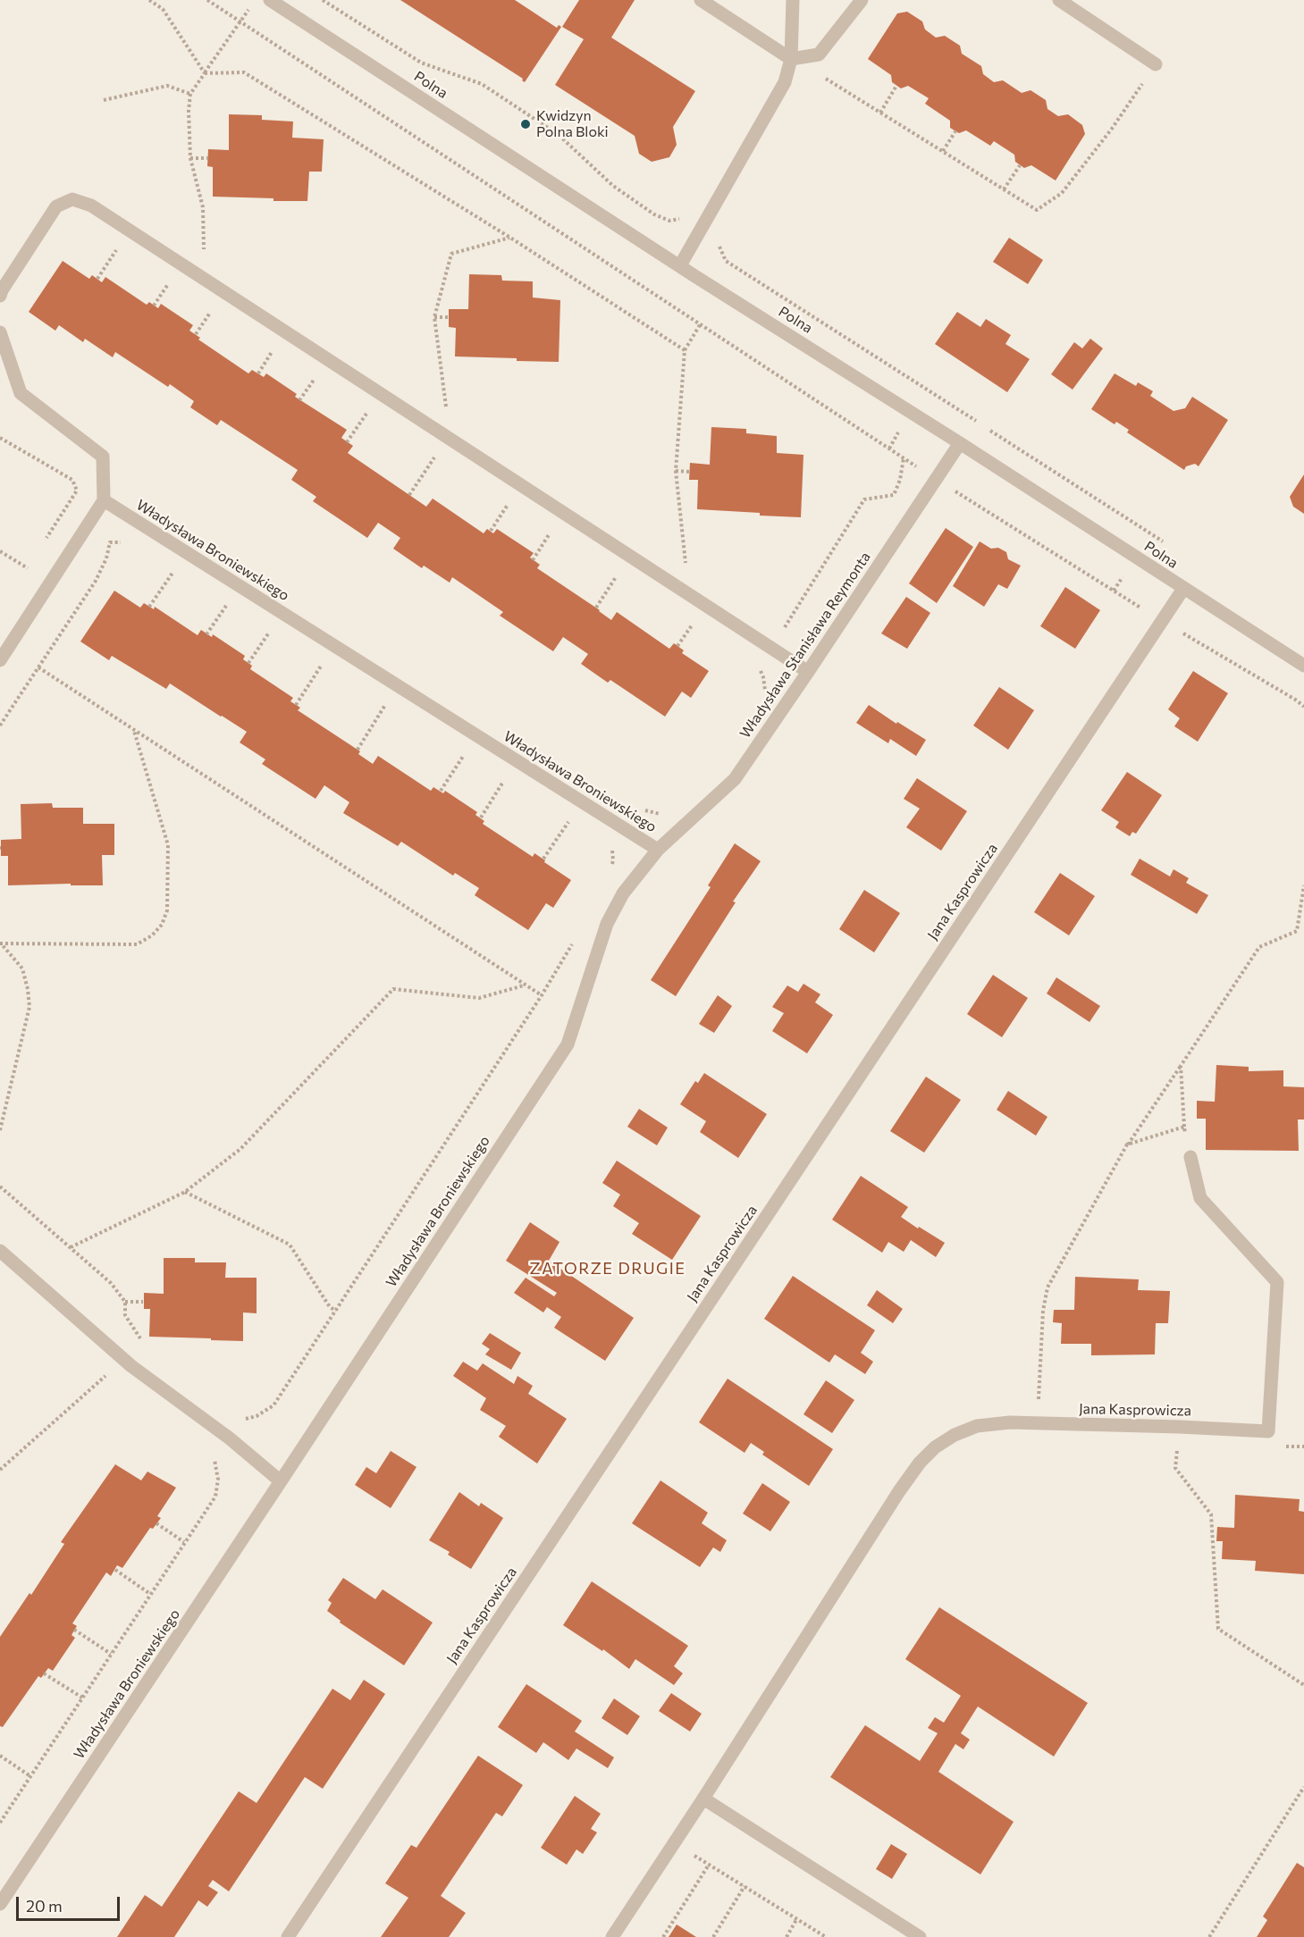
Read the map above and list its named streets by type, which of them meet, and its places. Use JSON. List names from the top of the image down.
{
  "streets": {
    "street": [
      "Polna",
      "Władysława Broniewskiego",
      "Władysława Stanisława Reymonta",
      "Jana Kasprowicza"
    ]
  },
  "crossings": [
    ["Polna", "Władysława Stanisława Reymonta"],
    ["Polna", "Jana Kasprowicza"],
    ["Władysława Broniewskiego", "Władysława Stanisława Reymonta"]
  ],
  "districts": ["ZATORZE DRUGIE"],
  "places": ["Kwidzyn Polna Bloki"],
  "scale_bar": "20 m"
}
